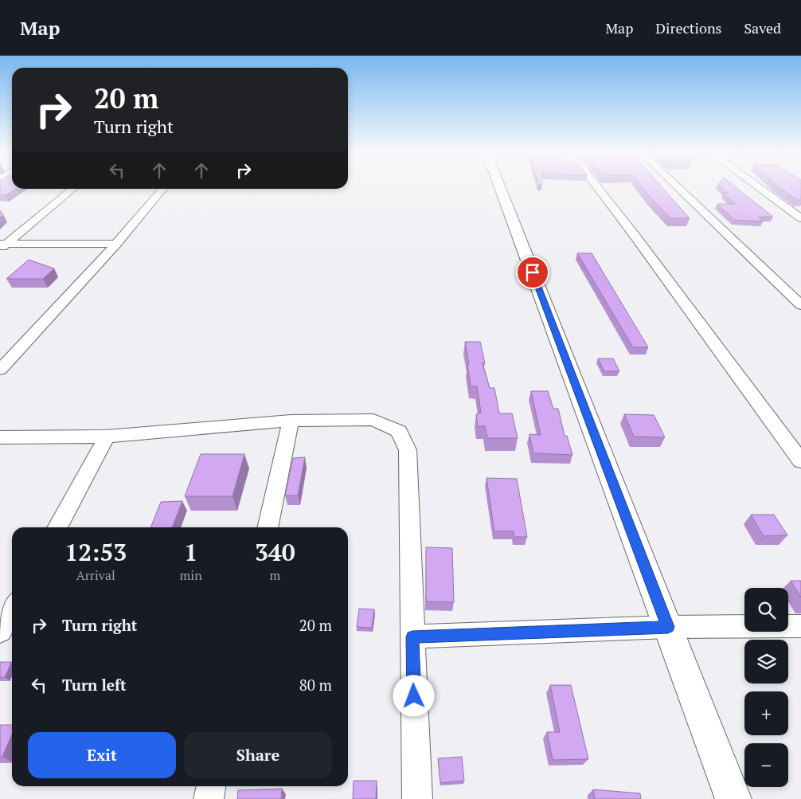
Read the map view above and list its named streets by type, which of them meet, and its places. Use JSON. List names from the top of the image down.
{
  "page": {
    "header": "Map",
    "nav": ["Map", "Directions", "Saved"],
    "turn": ["20 m", "Turn right"],
    "eta": [
      "12:53",
      "Arrival",
      "1",
      "min",
      "340",
      "m"
    ],
    "map_buttons": ["+", "−"],
    "list": [
      {
        "name": "Turn right",
        "value": "20 m"
      },
      {
        "name": "Turn left",
        "value": "80 m"
      }
    ],
    "buttons": ["Exit", "Share"]
  }
}
